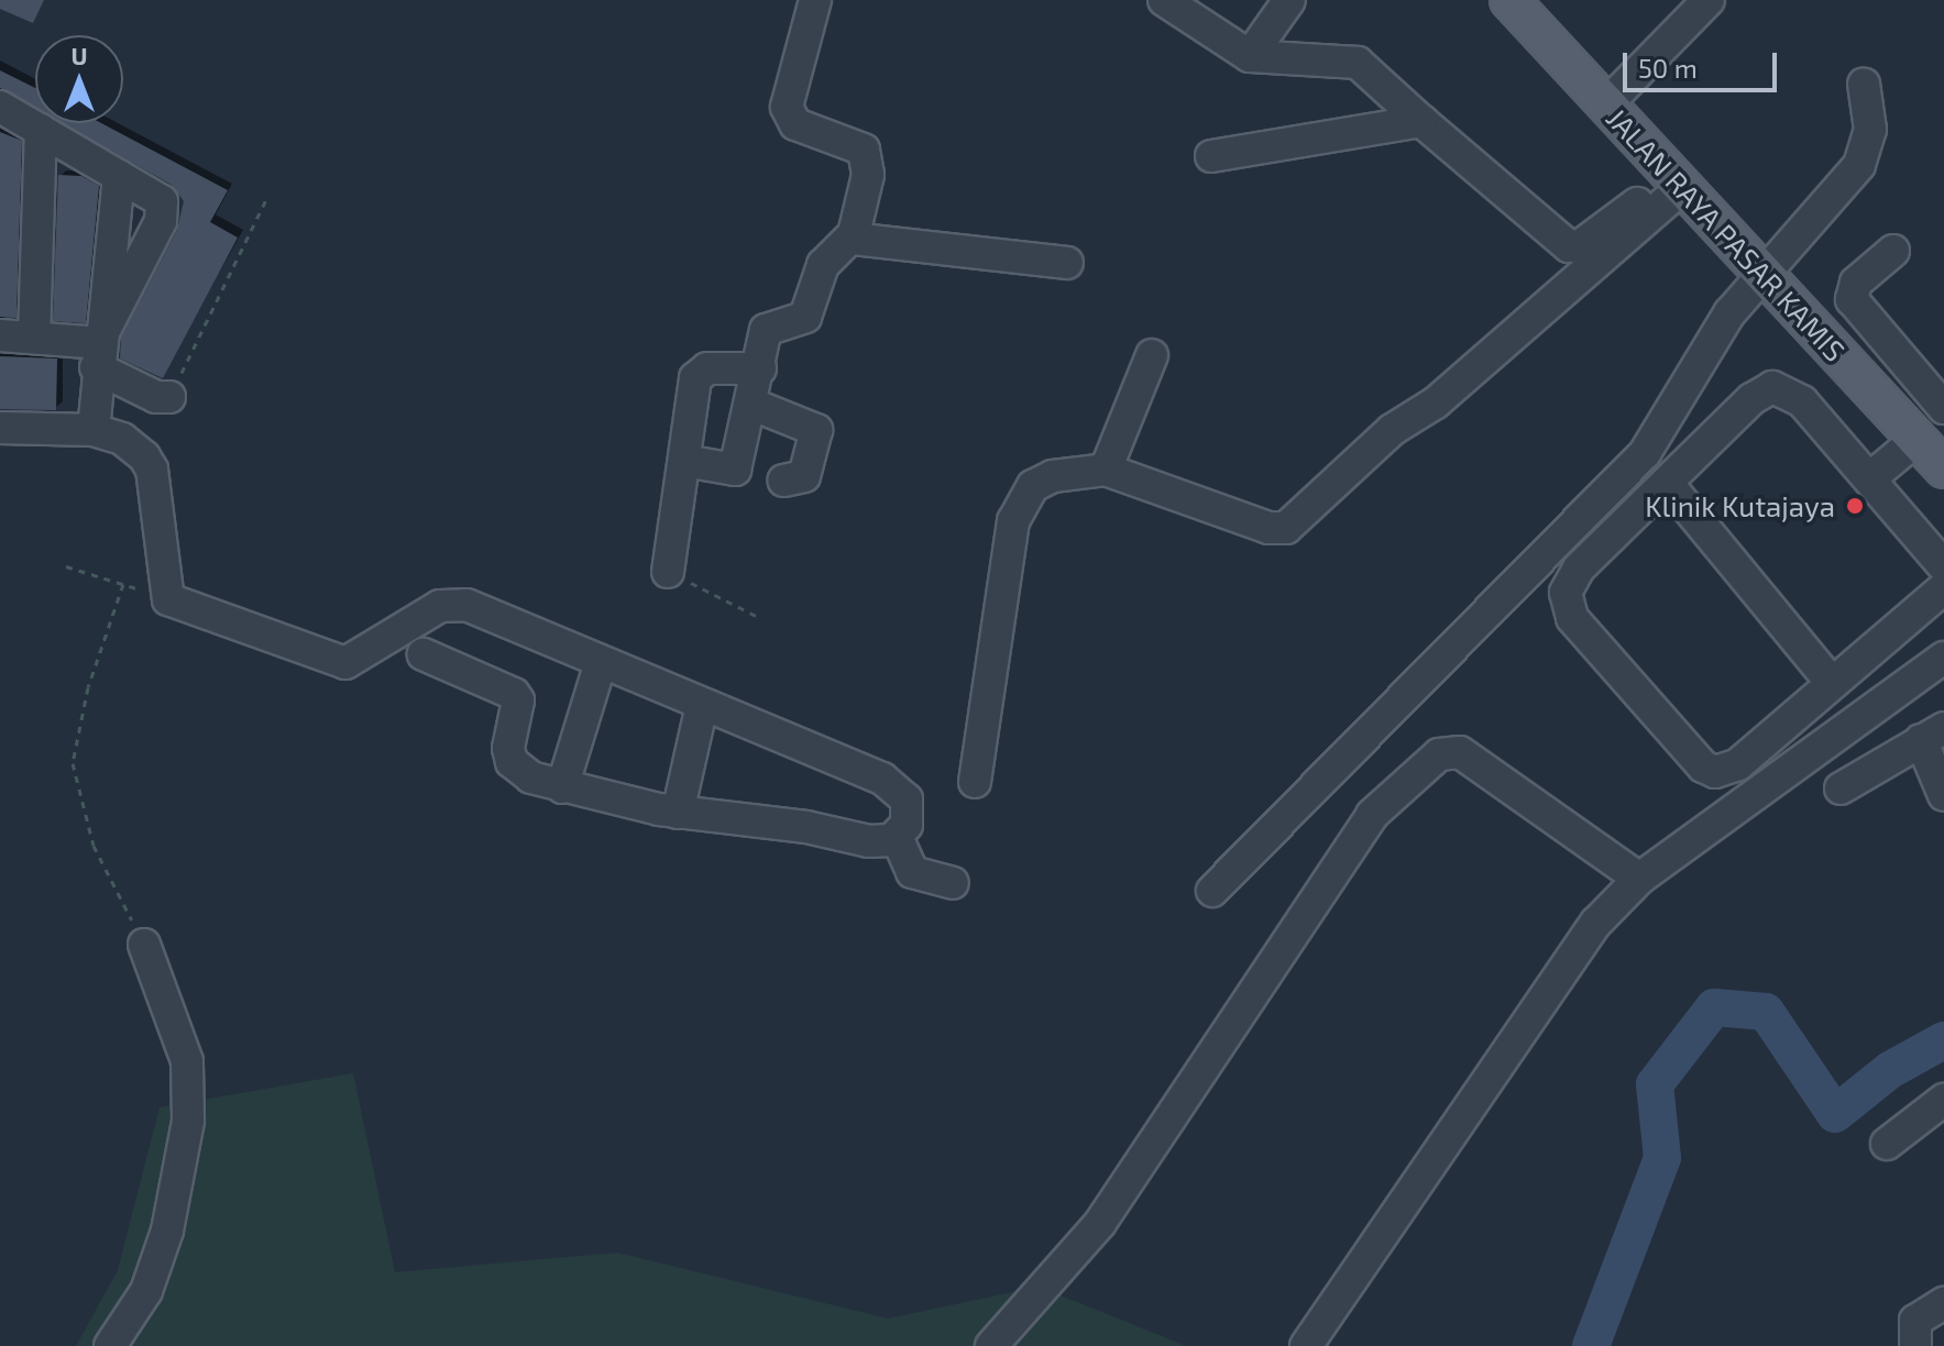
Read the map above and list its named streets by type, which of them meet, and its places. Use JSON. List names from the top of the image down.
{
  "streets": {
    "main road": ["JALAN RAYA PASAR KAMIS"]
  },
  "places": ["Klinik Kutajaya"],
  "scale_bar": "50 m",
  "north": "top"
}
